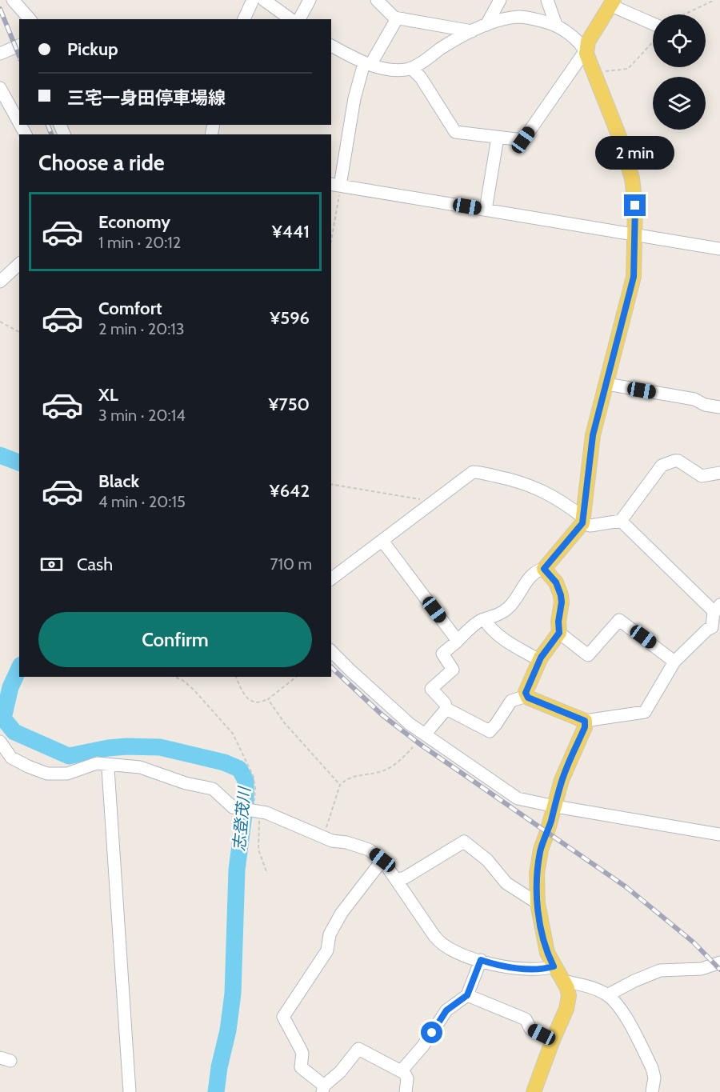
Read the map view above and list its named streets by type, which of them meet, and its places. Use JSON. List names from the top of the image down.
{
  "water": ["志登茂川"],
  "page": {
    "banner": ["Pickup", "三宅一身田停車場線"],
    "heading": "Choose a ride",
    "bubble": "2 min",
    "list": [
      {
        "name": "Economy",
        "note": "1 min · 20:12",
        "value": "¥441"
      },
      {
        "name": "Comfort",
        "note": "2 min · 20:13",
        "value": "¥596"
      },
      {
        "name": "XL",
        "note": "3 min · 20:14",
        "value": "¥750"
      },
      {
        "name": "Black",
        "note": "4 min · 20:15",
        "value": "¥642"
      }
    ],
    "pay": ["Cash", "710 m"],
    "buttons": "Confirm"
  }
}
